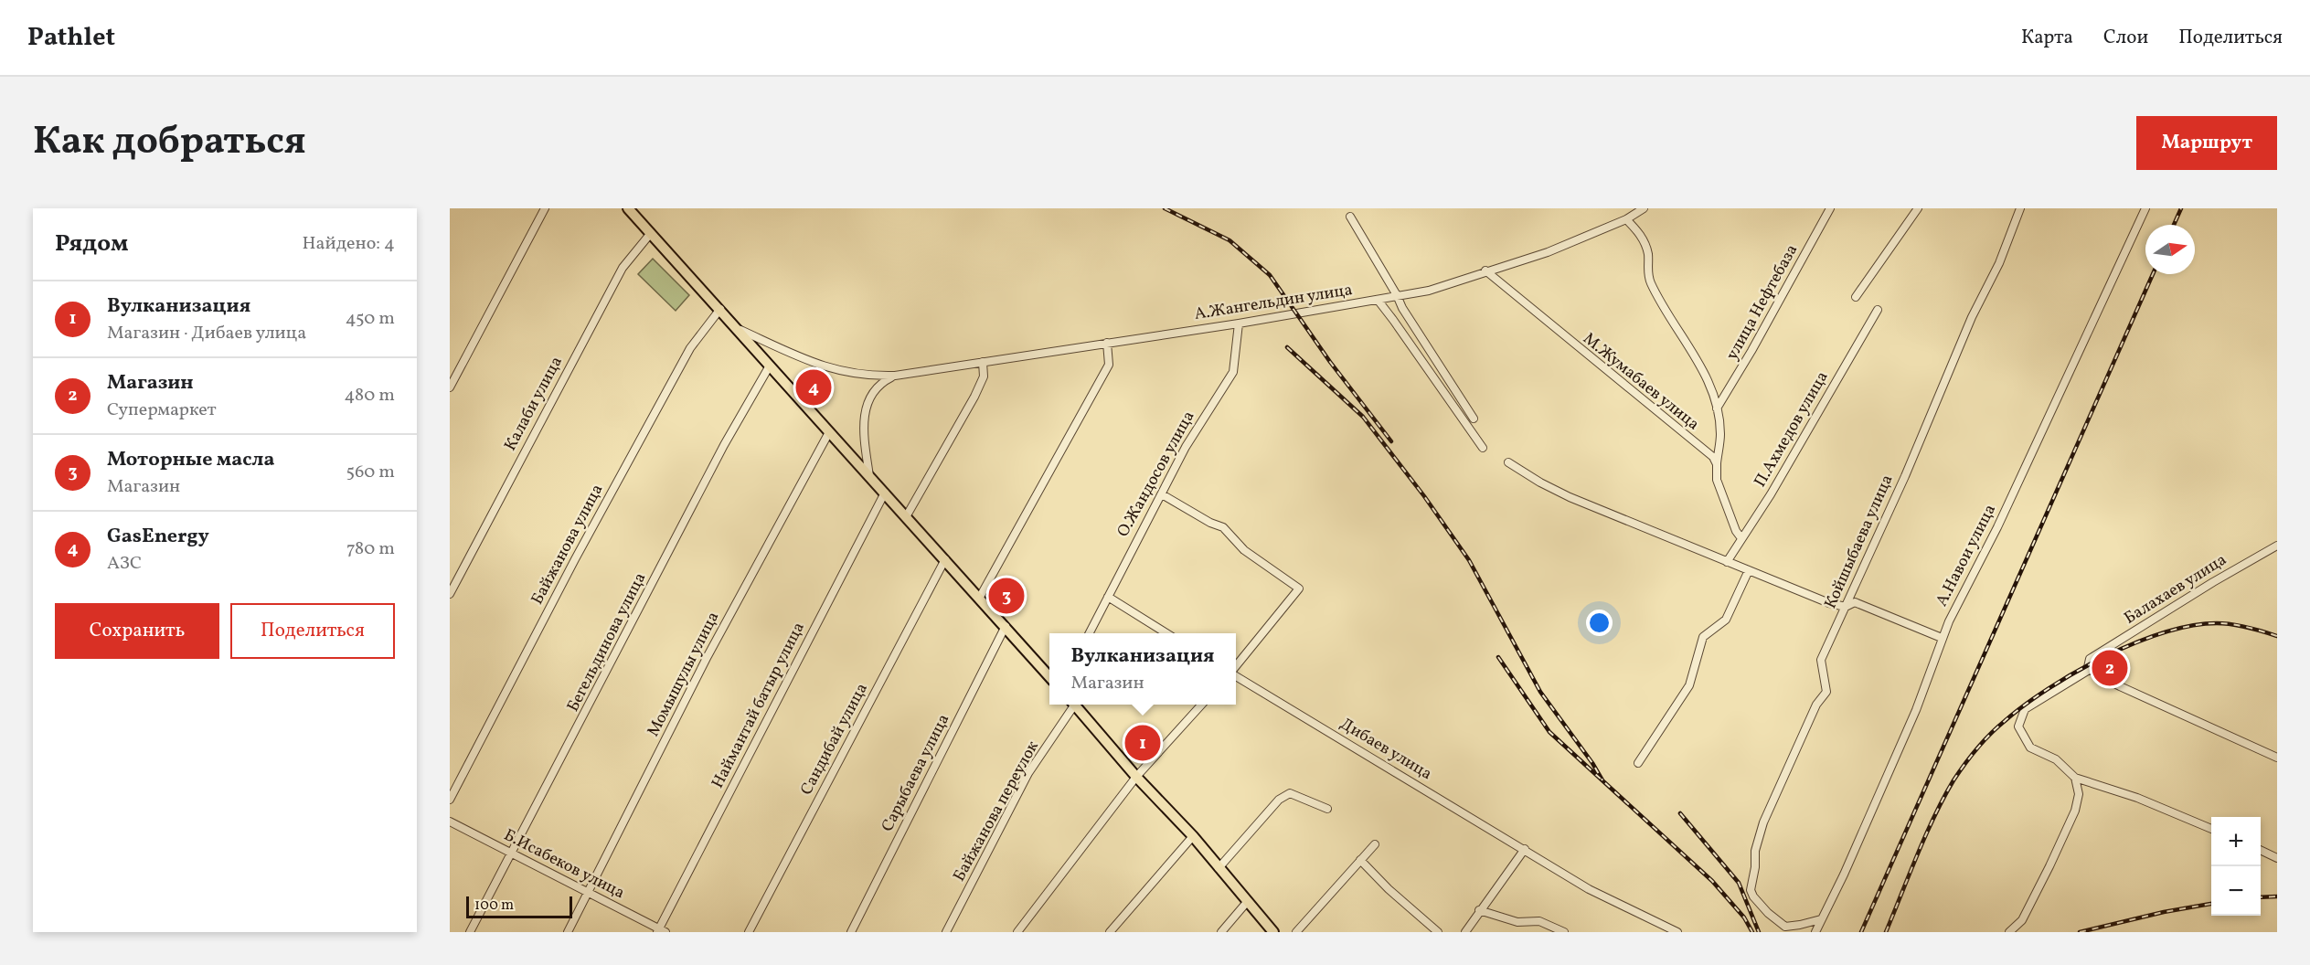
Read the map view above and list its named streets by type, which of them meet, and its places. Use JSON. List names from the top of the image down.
{
  "streets": {
    "street": [
      "А.Жангельдин улица",
      "улица Нефтебаза",
      "М.Жумабаев улица",
      "Калаби улица",
      "П.Ахмедов улица",
      "О.Жандосов улица",
      "Койшыбаева улица",
      "Байжанова улица",
      "А.Навои улица",
      "Балахаев улица",
      "Бегельдинова улица",
      "Момышулы улица",
      "Наймантай батыр улица",
      "Сандибай улица",
      "Дибаев улица",
      "Сарыбаева улица",
      "Байжанова переулок",
      "Б.Исабеков улица"
    ]
  },
  "crossings": [
    ["А.Жангельдин улица", "М.Жумабаев улица"],
    ["А.Жангельдин улица", "О.Жандосов улица"],
    ["О.Жандосов улица", "Дибаев улица"],
    ["Койшыбаева улица", "А.Навои улица"],
    ["Бегельдинова улица", "Б.Исабеков улица"],
    ["Момышулы улица", "Б.Исабеков улица"],
    ["Наймантай батыр улица", "Б.Исабеков улица"]
  ],
  "scale_bar": "100 m",
  "north": "right",
  "page": {
    "header": "Pathlet",
    "nav": ["Карта", "Слои", "Поделиться"],
    "title": "Как добраться",
    "buttons": [
      "Маршрут",
      ["Сохранить", "Поделиться"]
    ],
    "heading": ["Рядом", "Найдено: 4"],
    "list": [
      {
        "mark": "1",
        "name": "Вулканизация",
        "note": "Магазин · Дибаев улица",
        "value": "450 m"
      },
      {
        "mark": "2",
        "name": "Магазин",
        "note": "Супермаркет",
        "value": "480 m"
      },
      {
        "mark": "3",
        "name": "Моторные масла",
        "note": "Магазин",
        "value": "560 m"
      },
      {
        "mark": "4",
        "name": "GasEnergy",
        "note": "АЗС",
        "value": "780 m"
      }
    ],
    "pins": [
      "4",
      "3",
      "2",
      "1"
    ],
    "popup": ["Вулканизация", "Магазин"],
    "map_buttons": ["+", "−"],
    "scale": "100 m"
  }
}
